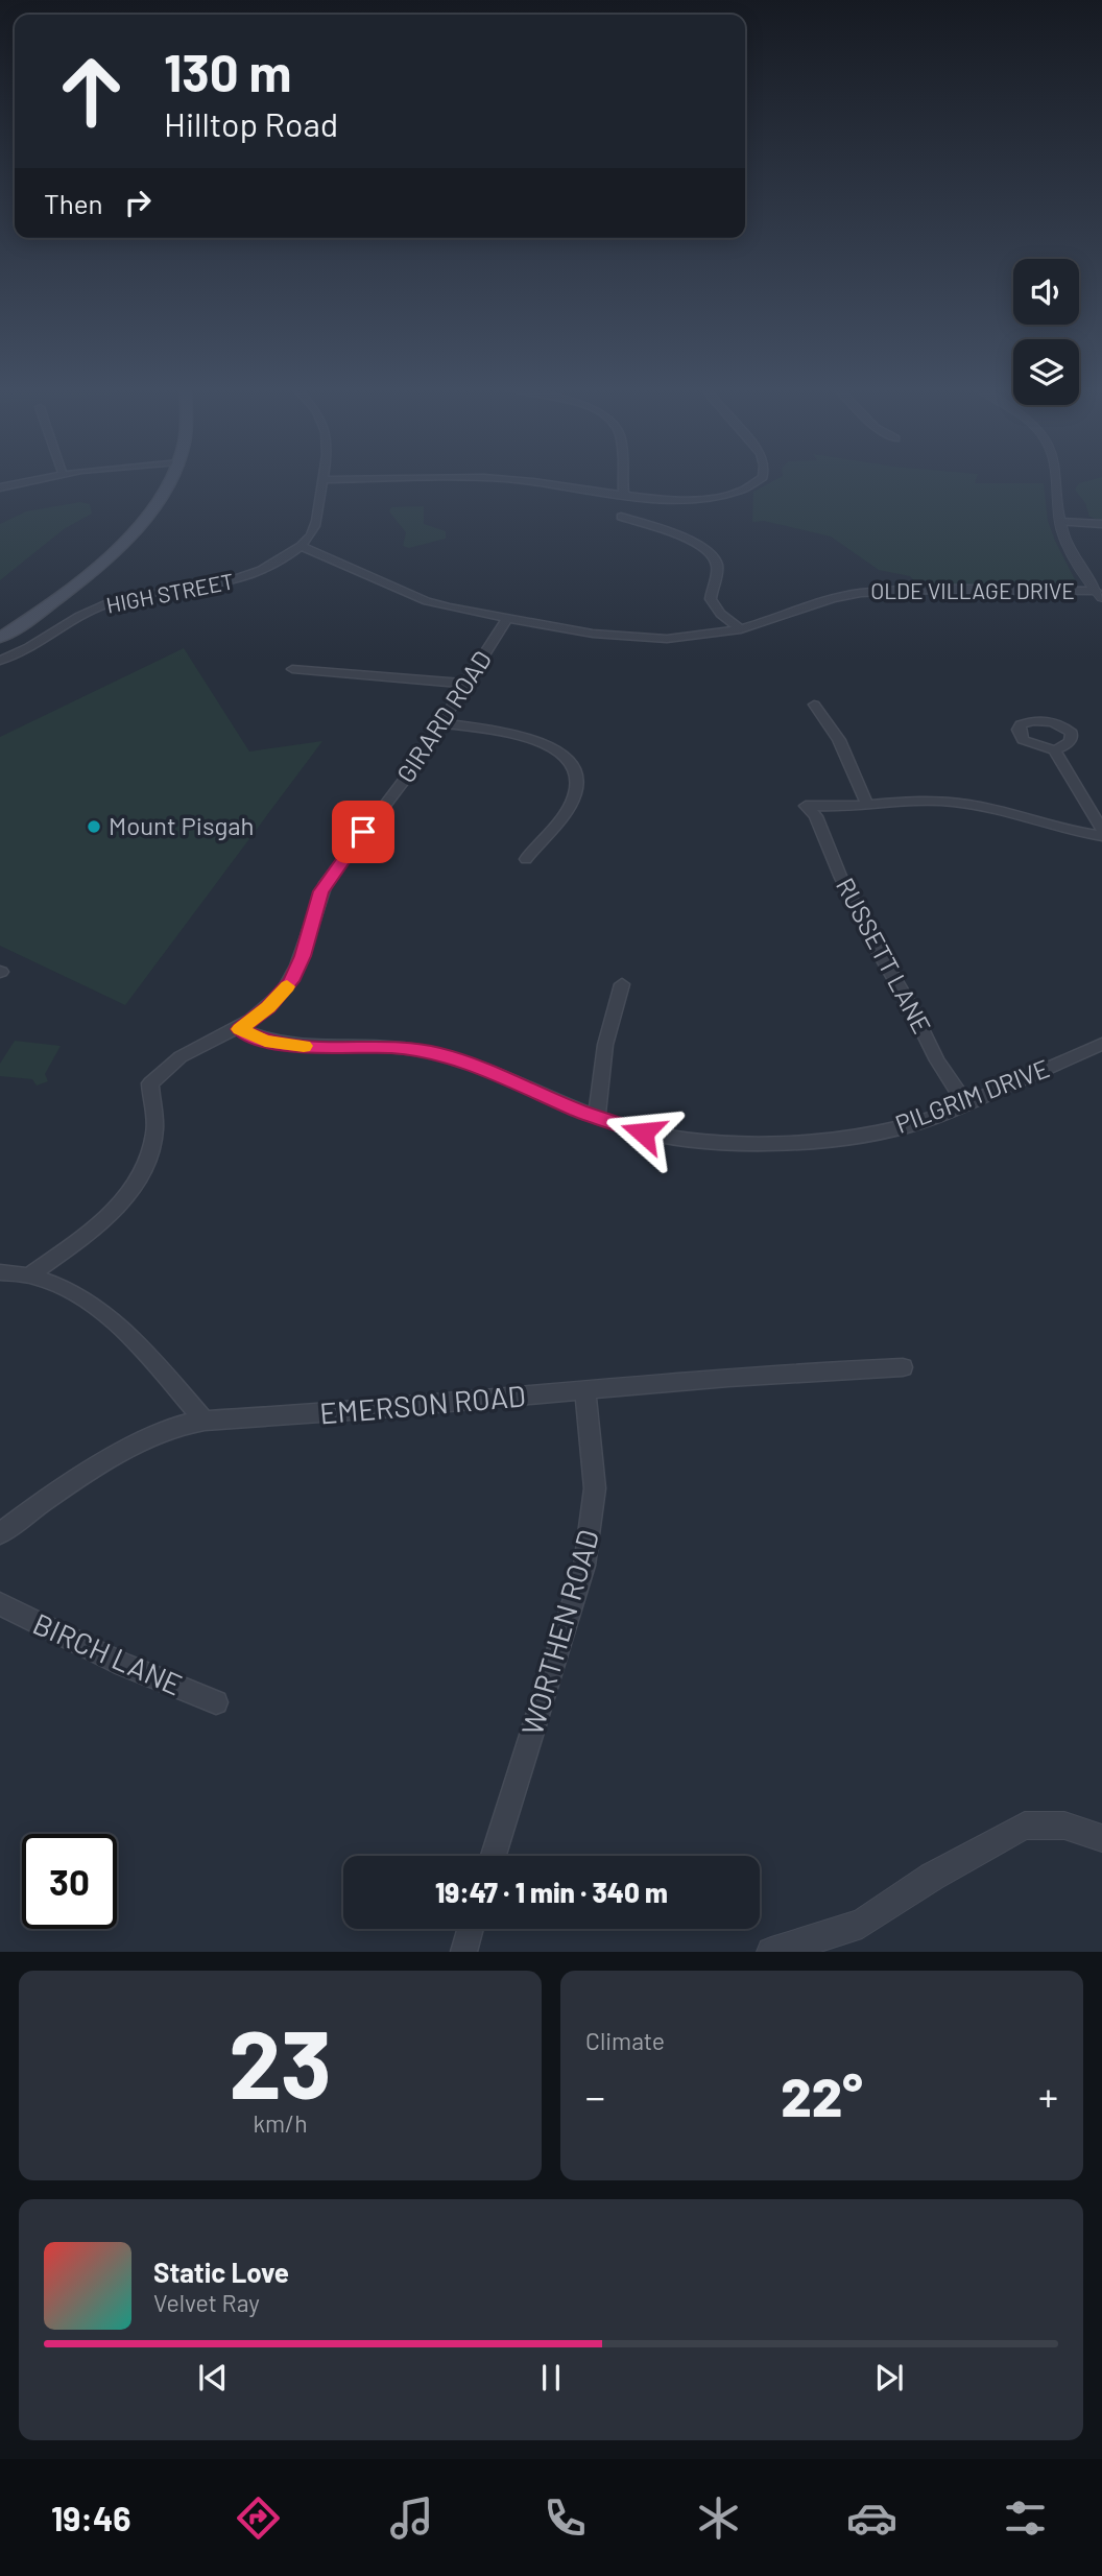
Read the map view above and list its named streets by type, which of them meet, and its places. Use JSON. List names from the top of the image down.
{
  "streets": {
    "street": [
      "OLDE VILLAGE DRIVE",
      "HIGH STREET",
      "GIRARD ROAD",
      "RUSSETT LANE",
      "PILGRIM DRIVE",
      "EMERSON ROAD",
      "WORTHEN ROAD",
      "BIRCH LANE"
    ]
  },
  "crossings": [
    ["OLDE VILLAGE DRIVE", "HIGH STREET"],
    ["OLDE VILLAGE DRIVE", "GIRARD ROAD"],
    ["GIRARD ROAD", "PILGRIM DRIVE"],
    ["RUSSETT LANE", "PILGRIM DRIVE"],
    ["EMERSON ROAD", "WORTHEN ROAD"]
  ],
  "places": ["Mount Pisgah"],
  "page": {
    "turn": ["130 m", "Hilltop Road"],
    "then": "Then",
    "limit": "30",
    "trip": "19:47 · 1 min · 340 m",
    "tile": [
      ["23", "km/h"],
      "Climate"
    ],
    "heat": ["−", "22°", "+"],
    "song": ["Static Love", "Velvet Ray"],
    "tabs": "19:46"
  }
}
